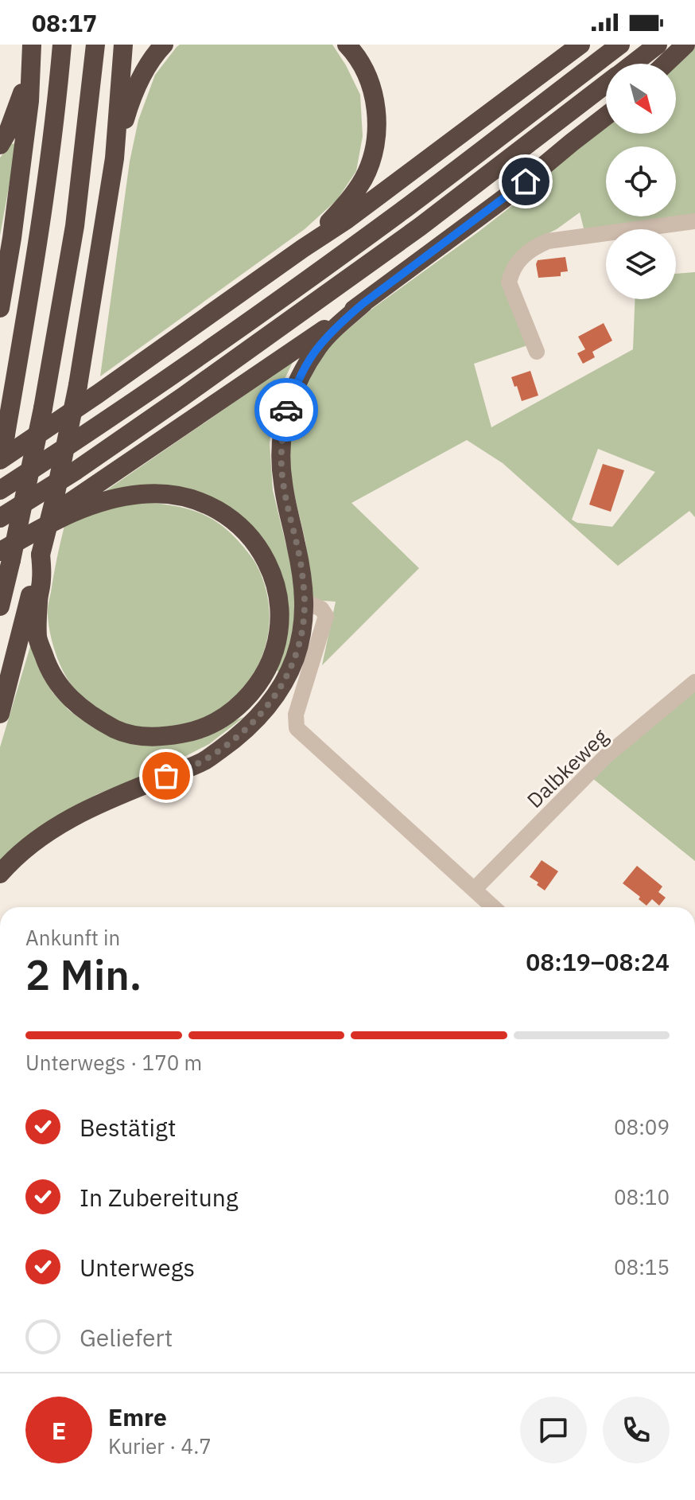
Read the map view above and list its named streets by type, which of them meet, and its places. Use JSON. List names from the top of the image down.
{
  "streets": {
    "street": ["Dalbkeweg"]
  },
  "north": "bottom right",
  "page": {
    "status": "08:17",
    "heading": ["2 Min.", "Ankunft in", "08:19–08:24"],
    "panel": ["Emre", "Kurier · 4.7"],
    "bar": "Unterwegs · 170 m",
    "list": [
      ["Bestätigt", "08:09"],
      ["In Zubereitung", "08:10"],
      ["Unterwegs", "08:15"],
      "Geliefert"
    ],
    "round": "E"
  }
}
